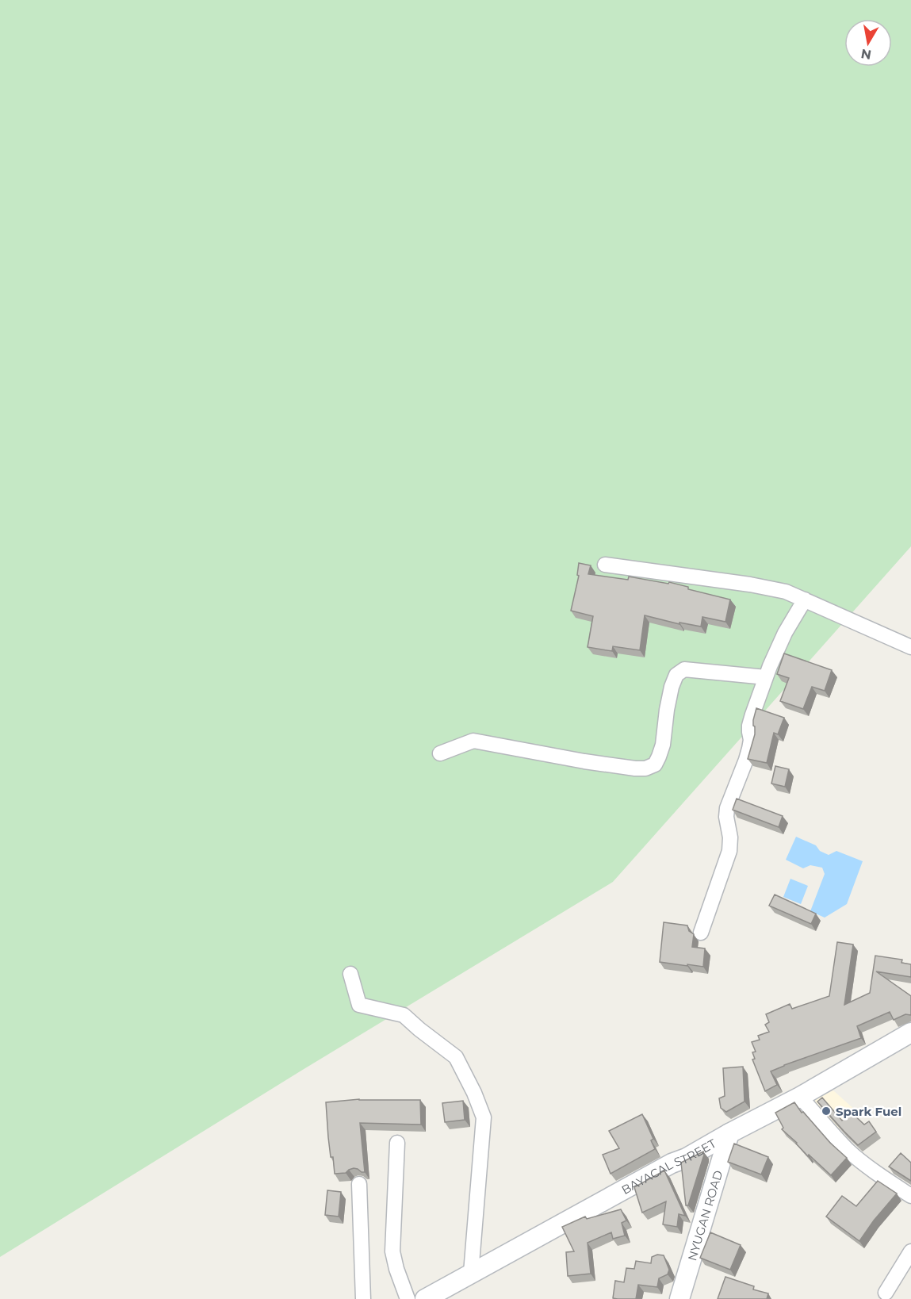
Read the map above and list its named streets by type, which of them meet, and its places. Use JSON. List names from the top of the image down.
{
  "streets": {
    "main road": ["BAYACAL STREET", "NYUGAN ROAD"]
  },
  "crossings": [
    ["BAYACAL STREET", "NYUGAN ROAD"]
  ],
  "places": ["Spark Fuel"],
  "north": "bottom"
}
